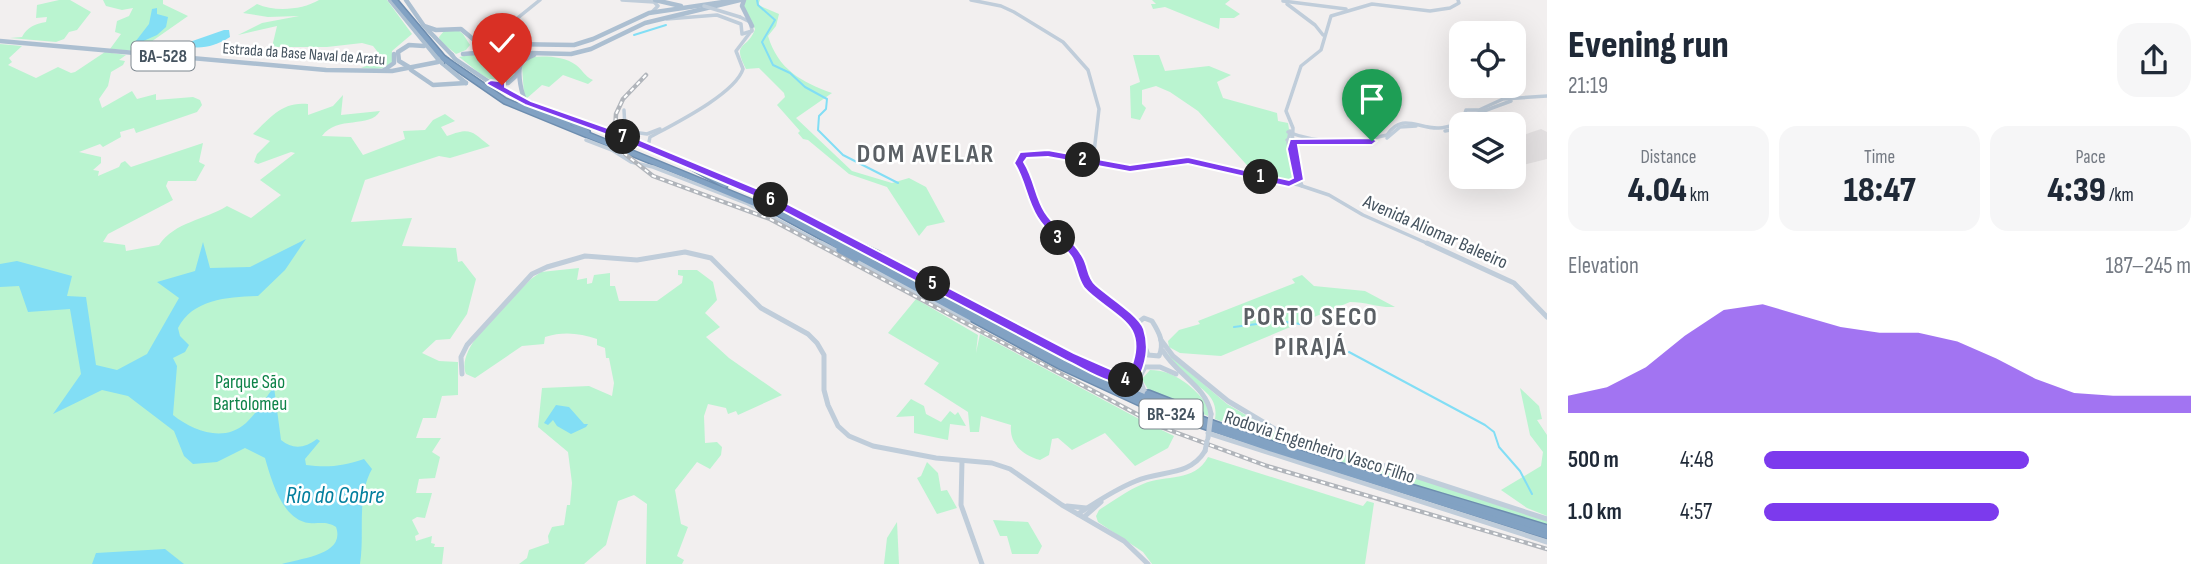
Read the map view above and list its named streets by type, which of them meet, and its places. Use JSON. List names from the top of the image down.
{
  "streets": {
    "highway": ["BR-324", "Rodovia Engenheiro Vasco Filho"],
    "main road": ["Estrada da Base Naval de Aratu", "BA-528", "Avenida Aliomar Baleeiro"]
  },
  "crossings": [
    ["Estrada da Base Naval de Aratu", "Rodovia Engenheiro Vasco Filho"]
  ],
  "districts": ["DOM AVELAR", "PORTO SECO PIRAJÁ"],
  "water": ["Rio do Cobre"],
  "parks": ["Parque São Bartolomeu"],
  "page": {
    "heading": ["Evening run", "21:19"],
    "pins": [
      "7",
      "2",
      "1",
      "6",
      "3",
      "5",
      "4"
    ],
    "stats": [
      ["Distance", "4.04 km"],
      ["Time", "18:47"],
      ["Pace", "4:39 /km"]
    ],
    "chart": ["Elevation", "187–245 m"],
    "list": [
      {
        "name": "500 m",
        "note": "4:48"
      },
      {
        "name": "1.0 km",
        "note": "4:57"
      }
    ]
  }
}
